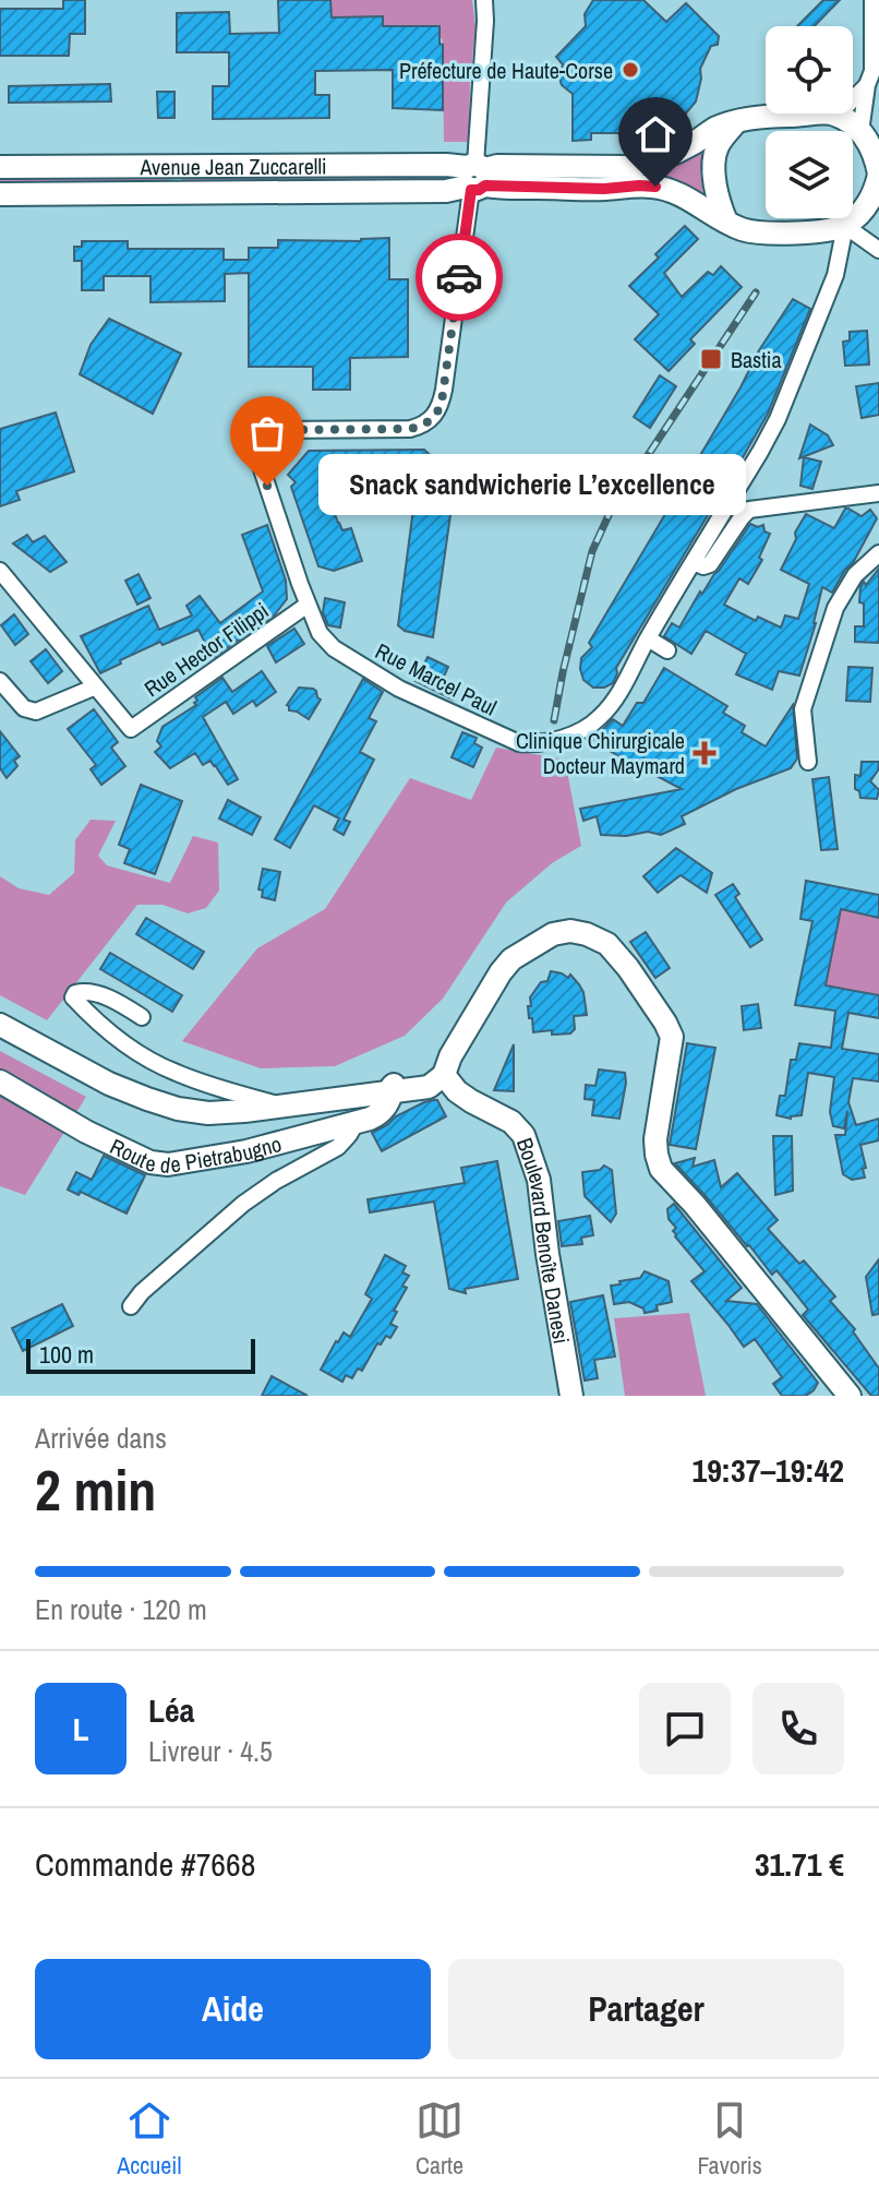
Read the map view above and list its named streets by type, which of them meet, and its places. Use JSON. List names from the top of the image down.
{
  "streets": {
    "main road": ["Avenue Jean Zuccarelli", "Route de Pietrabugno", "Boulevard Benoîte Danesi"],
    "street": ["Rue Hector Filippi", "Rue Marcel Paul"]
  },
  "crossings": [
    ["Avenue Jean Zuccarelli", "Rue Marcel Paul"],
    ["Rue Hector Filippi", "Rue Marcel Paul"]
  ],
  "places": {
    "other": ["Préfecture de Haute-Corse", "Snack sandwicherie L’excellence"],
    "transit": ["Bastia"],
    "health": ["Clinique Chirurgicale Docteur Maymard"]
  },
  "scale_bar": "100 m",
  "page": {
    "bubble": "Snack sandwicherie L’excellence",
    "scale": "100 m",
    "heading": ["2 min", "Arrivée dans", "19:37–19:42"],
    "panel": [
      "Léa",
      "Livreur · 4.5",
      "Commande #7668",
      "31.71 €"
    ],
    "bar": "En route · 120 m",
    "round": "L",
    "buttons": ["Aide", "Partager"],
    "tabs": ["Accueil", "Carte", "Favoris"]
  }
}
